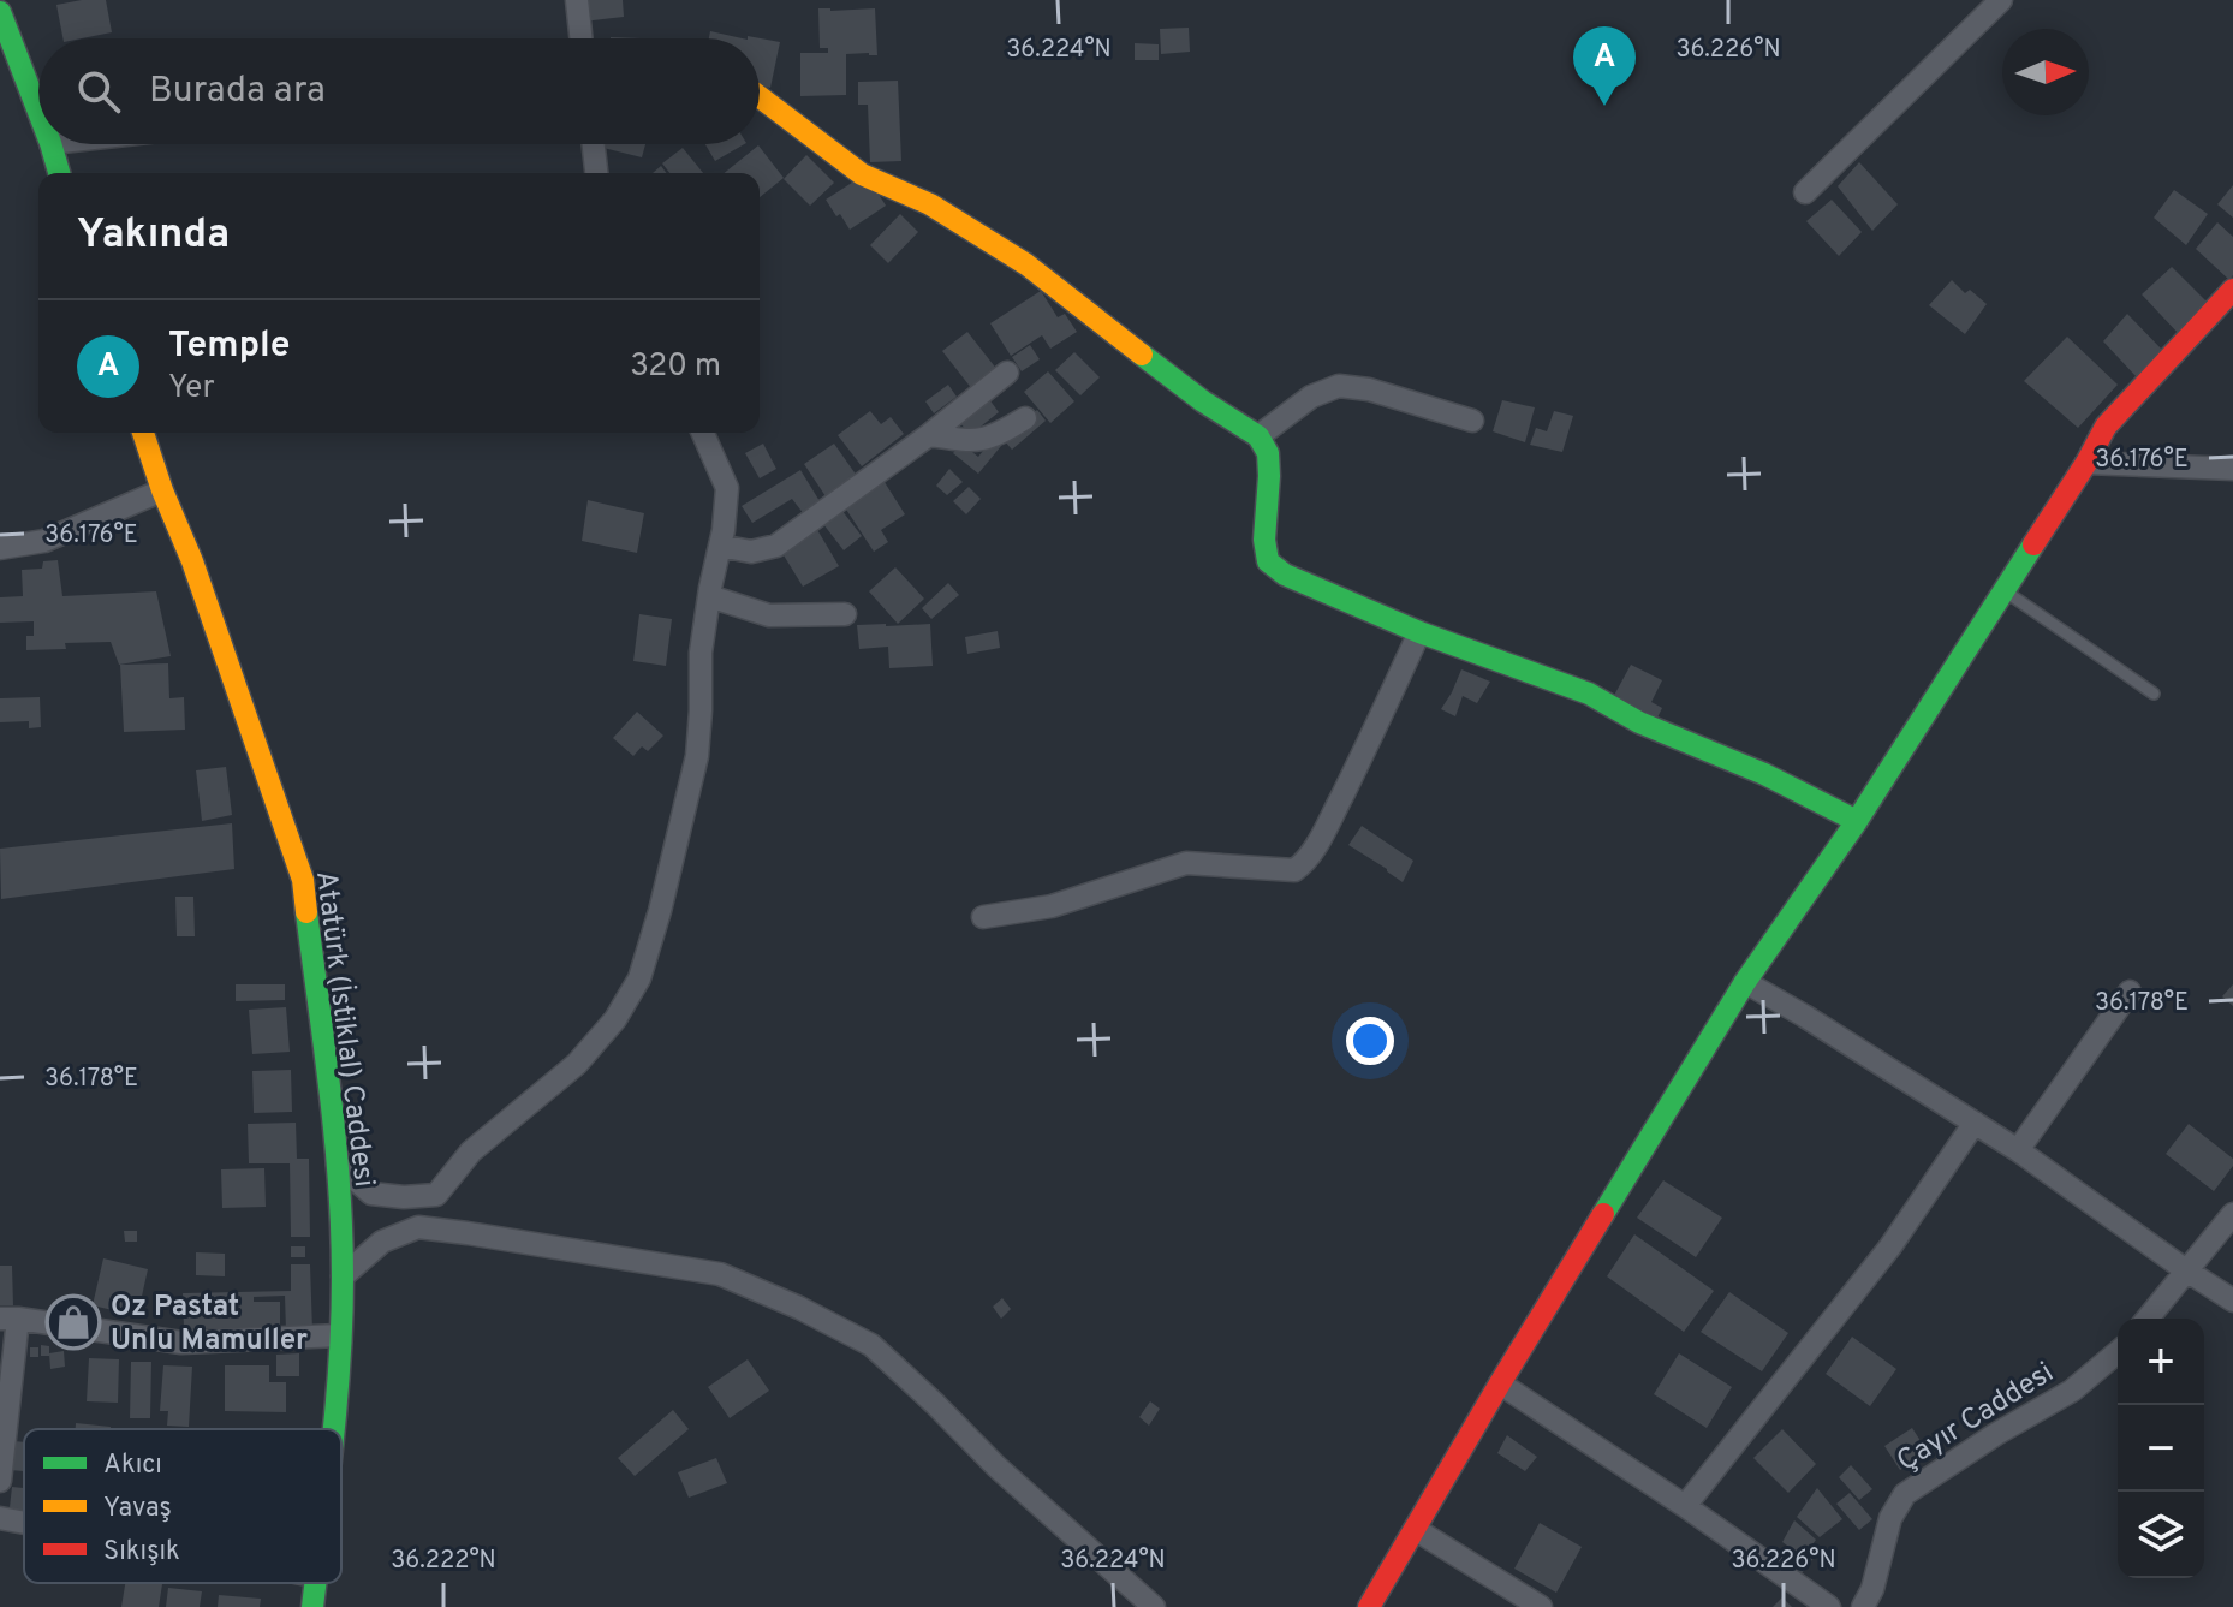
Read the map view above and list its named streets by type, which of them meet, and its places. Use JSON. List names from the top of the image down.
{
  "streets": {
    "street": ["Atatürk (İstiklal) Caddesi", "Çayır Caddesi"]
  },
  "places": {
    "shop": ["Oz Pastat Unlu Mamuller"]
  },
  "legend": ["Akıcı", "Yavaş", "Sıkışık"],
  "north": "right",
  "page": {
    "pins": "A",
    "search": "Burada ara",
    "heading": "Yakında",
    "list": [
      {
        "mark": "A",
        "name": "Temple",
        "note": "Yer",
        "value": "320 m"
      }
    ],
    "map_buttons": ["+", "−"]
  },
  "coordinates": [
    "36.224°N",
    "36.226°N",
    "36.176°E",
    "36.178°E",
    "36.222°N"
  ]
}
